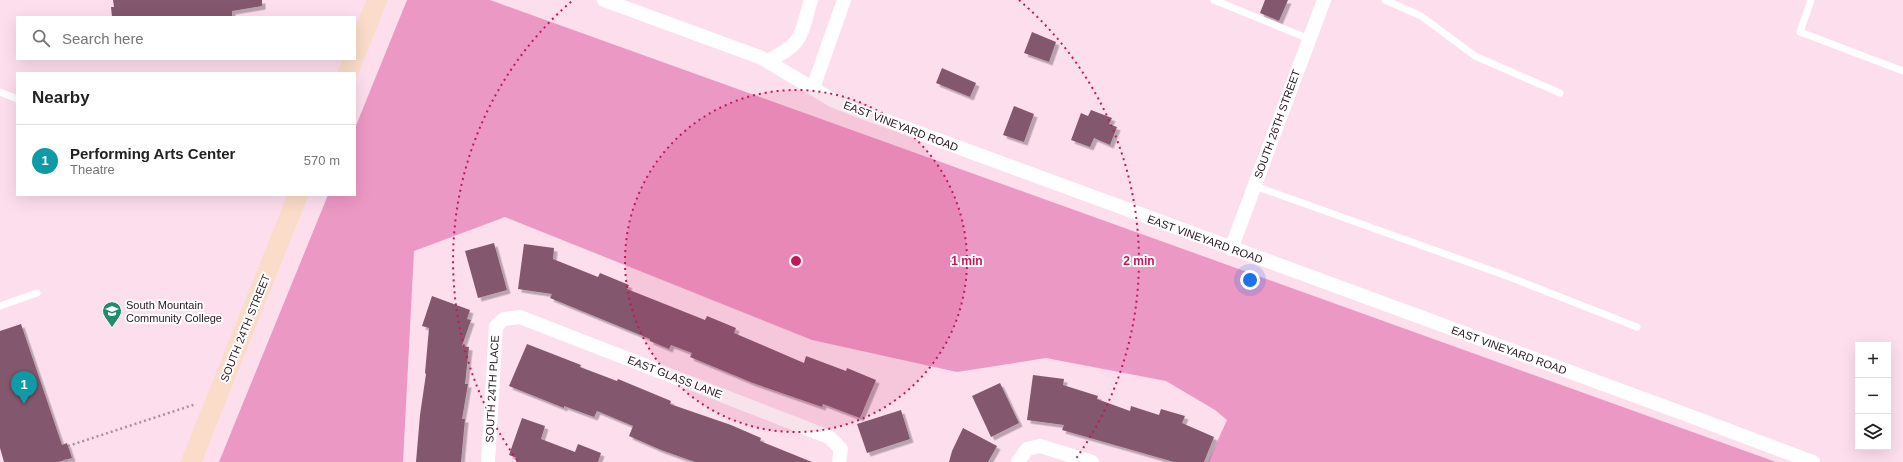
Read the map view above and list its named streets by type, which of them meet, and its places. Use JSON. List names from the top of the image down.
{
  "streets": {
    "main road": ["SOUTH 24TH STREET"],
    "street": [
      "SOUTH 26TH STREET",
      "EAST VINEYARD ROAD",
      "EAST GLASS LANE",
      "SOUTH 24TH PLACE"
    ]
  },
  "crossings": [
    ["SOUTH 26TH STREET", "EAST VINEYARD ROAD"],
    ["EAST GLASS LANE", "SOUTH 24TH PLACE"]
  ],
  "places": {
    "school or university": ["South Mountain Community College"]
  },
  "page": {
    "search": "Search here",
    "heading": "Nearby",
    "list": [
      {
        "mark": "1",
        "name": "Performing Arts Center",
        "note": "Theatre",
        "value": "570 m"
      }
    ],
    "map_buttons": ["+", "−"],
    "pins": "1"
  },
  "rings": ["1 min", "2 min"]
}
